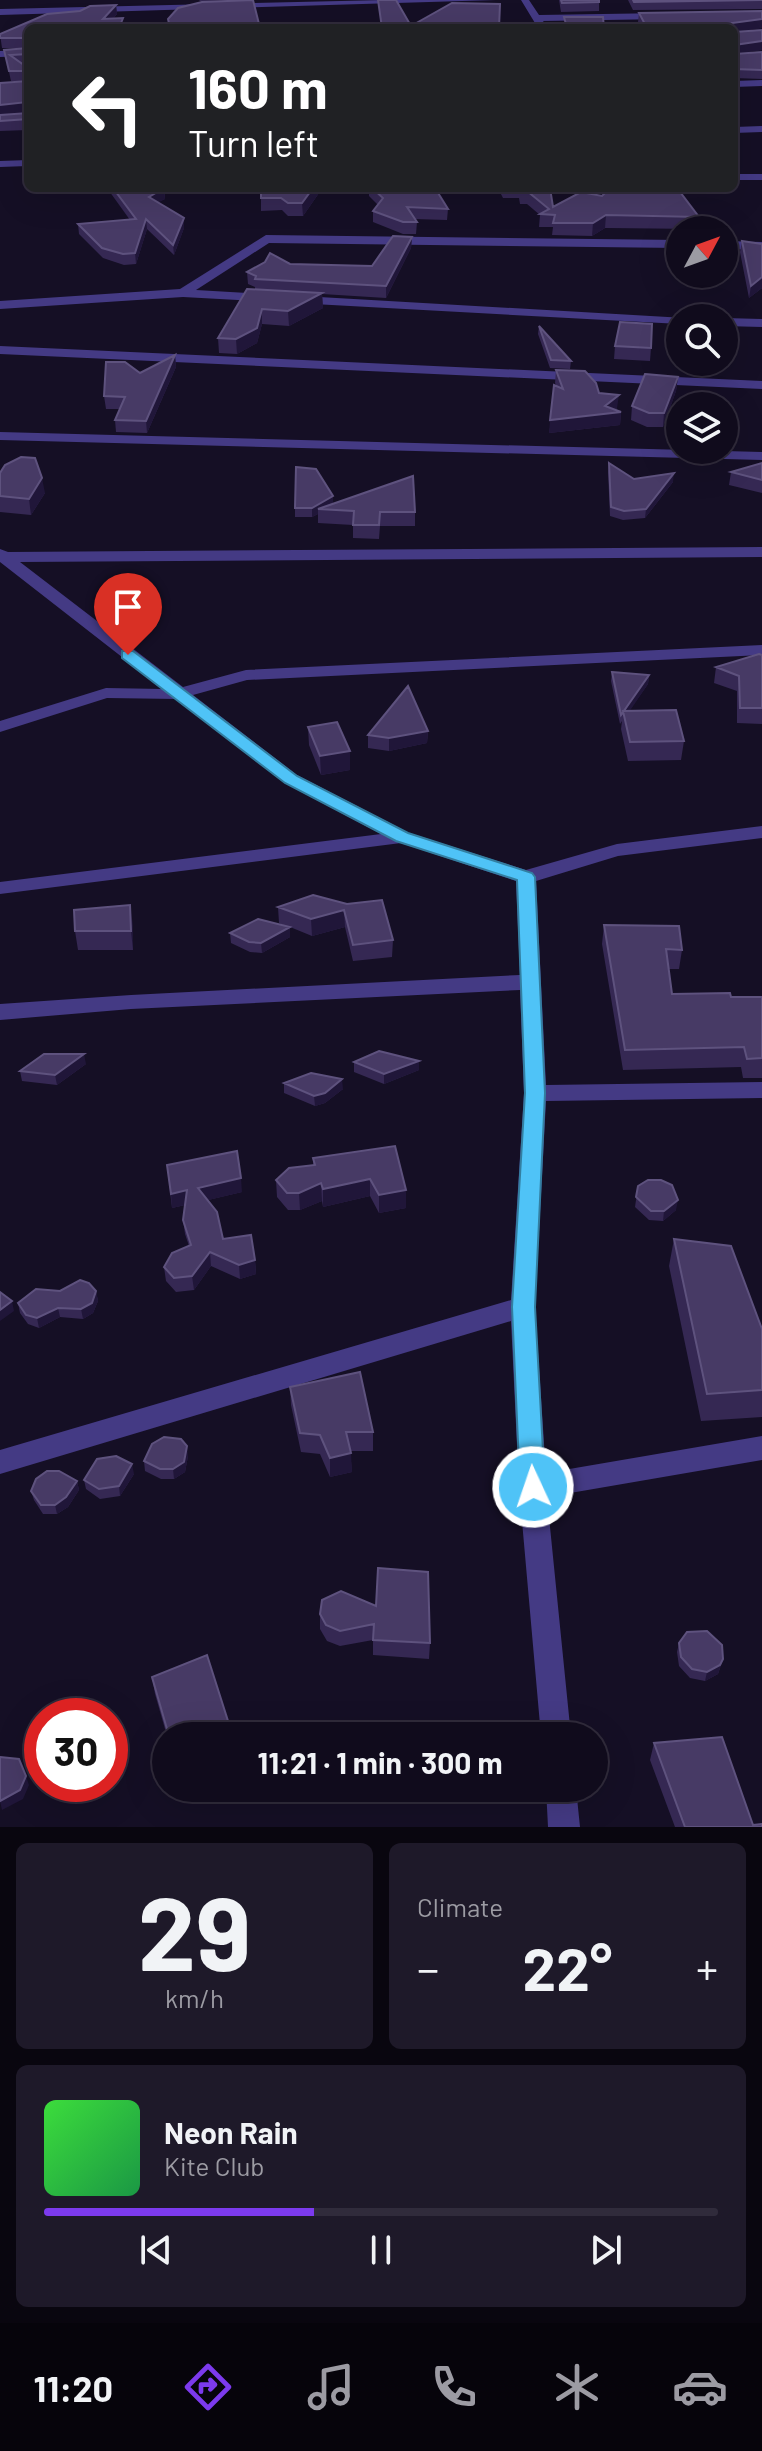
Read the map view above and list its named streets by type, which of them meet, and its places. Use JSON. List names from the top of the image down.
{
  "north": "top right",
  "page": {
    "turn": ["160 m", "Turn left"],
    "limit": "30",
    "trip": "11:21 · 1 min · 300 m",
    "tile": [
      ["29", "km/h"],
      "Climate"
    ],
    "heat": ["−", "22°", "+"],
    "song": ["Neon Rain", "Kite Club"],
    "tabs": "11:20"
  }
}
